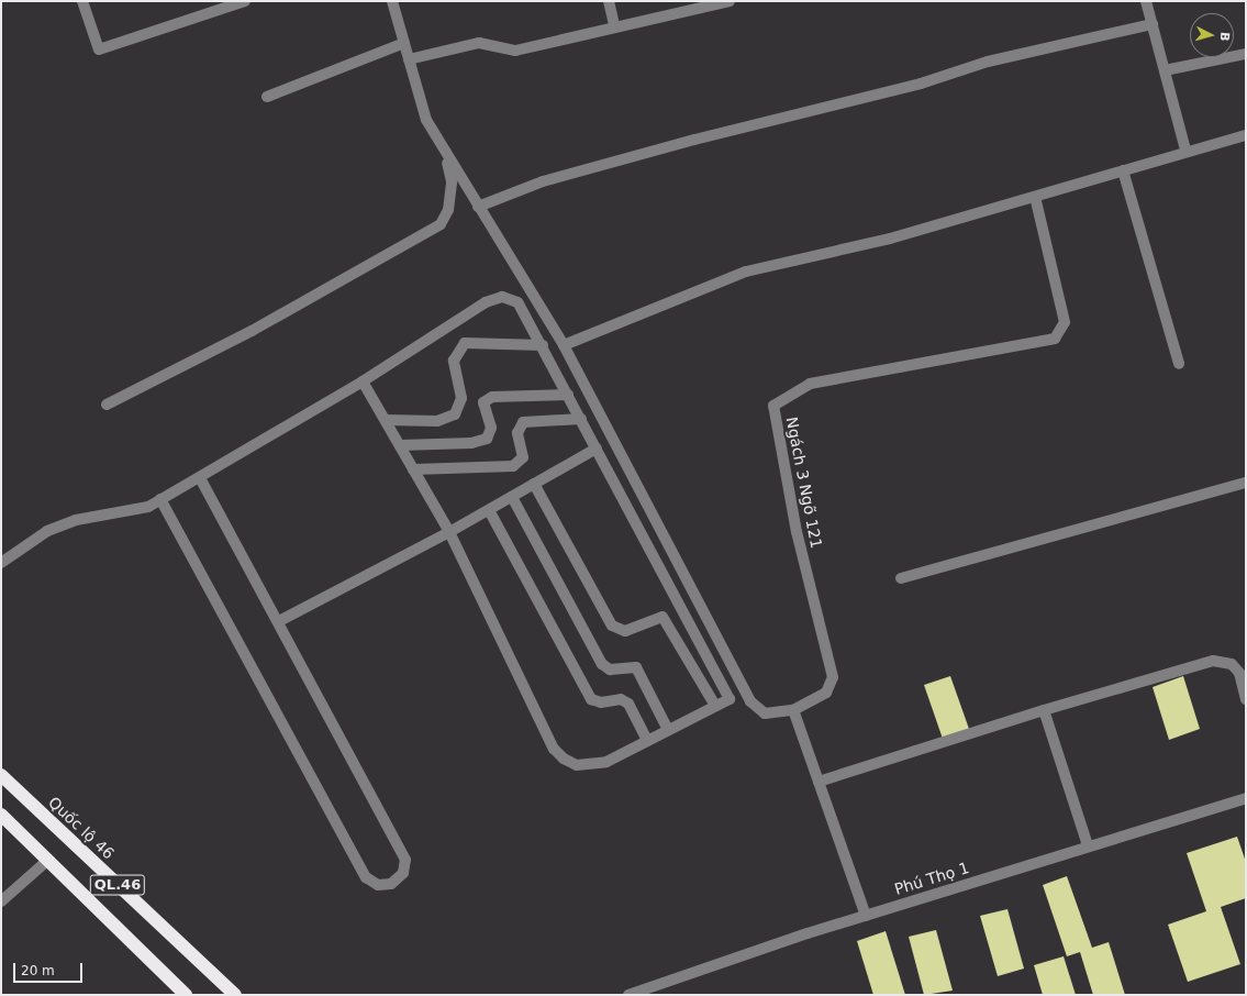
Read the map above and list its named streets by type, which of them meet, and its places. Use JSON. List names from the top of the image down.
{
  "streets": {
    "highway": ["Quốc lộ 46", "QL.46"],
    "street": ["Ngách 3 Ngõ 121", "Phú Thọ 1"]
  },
  "scale_bar": "20 m",
  "north": "right"
}
